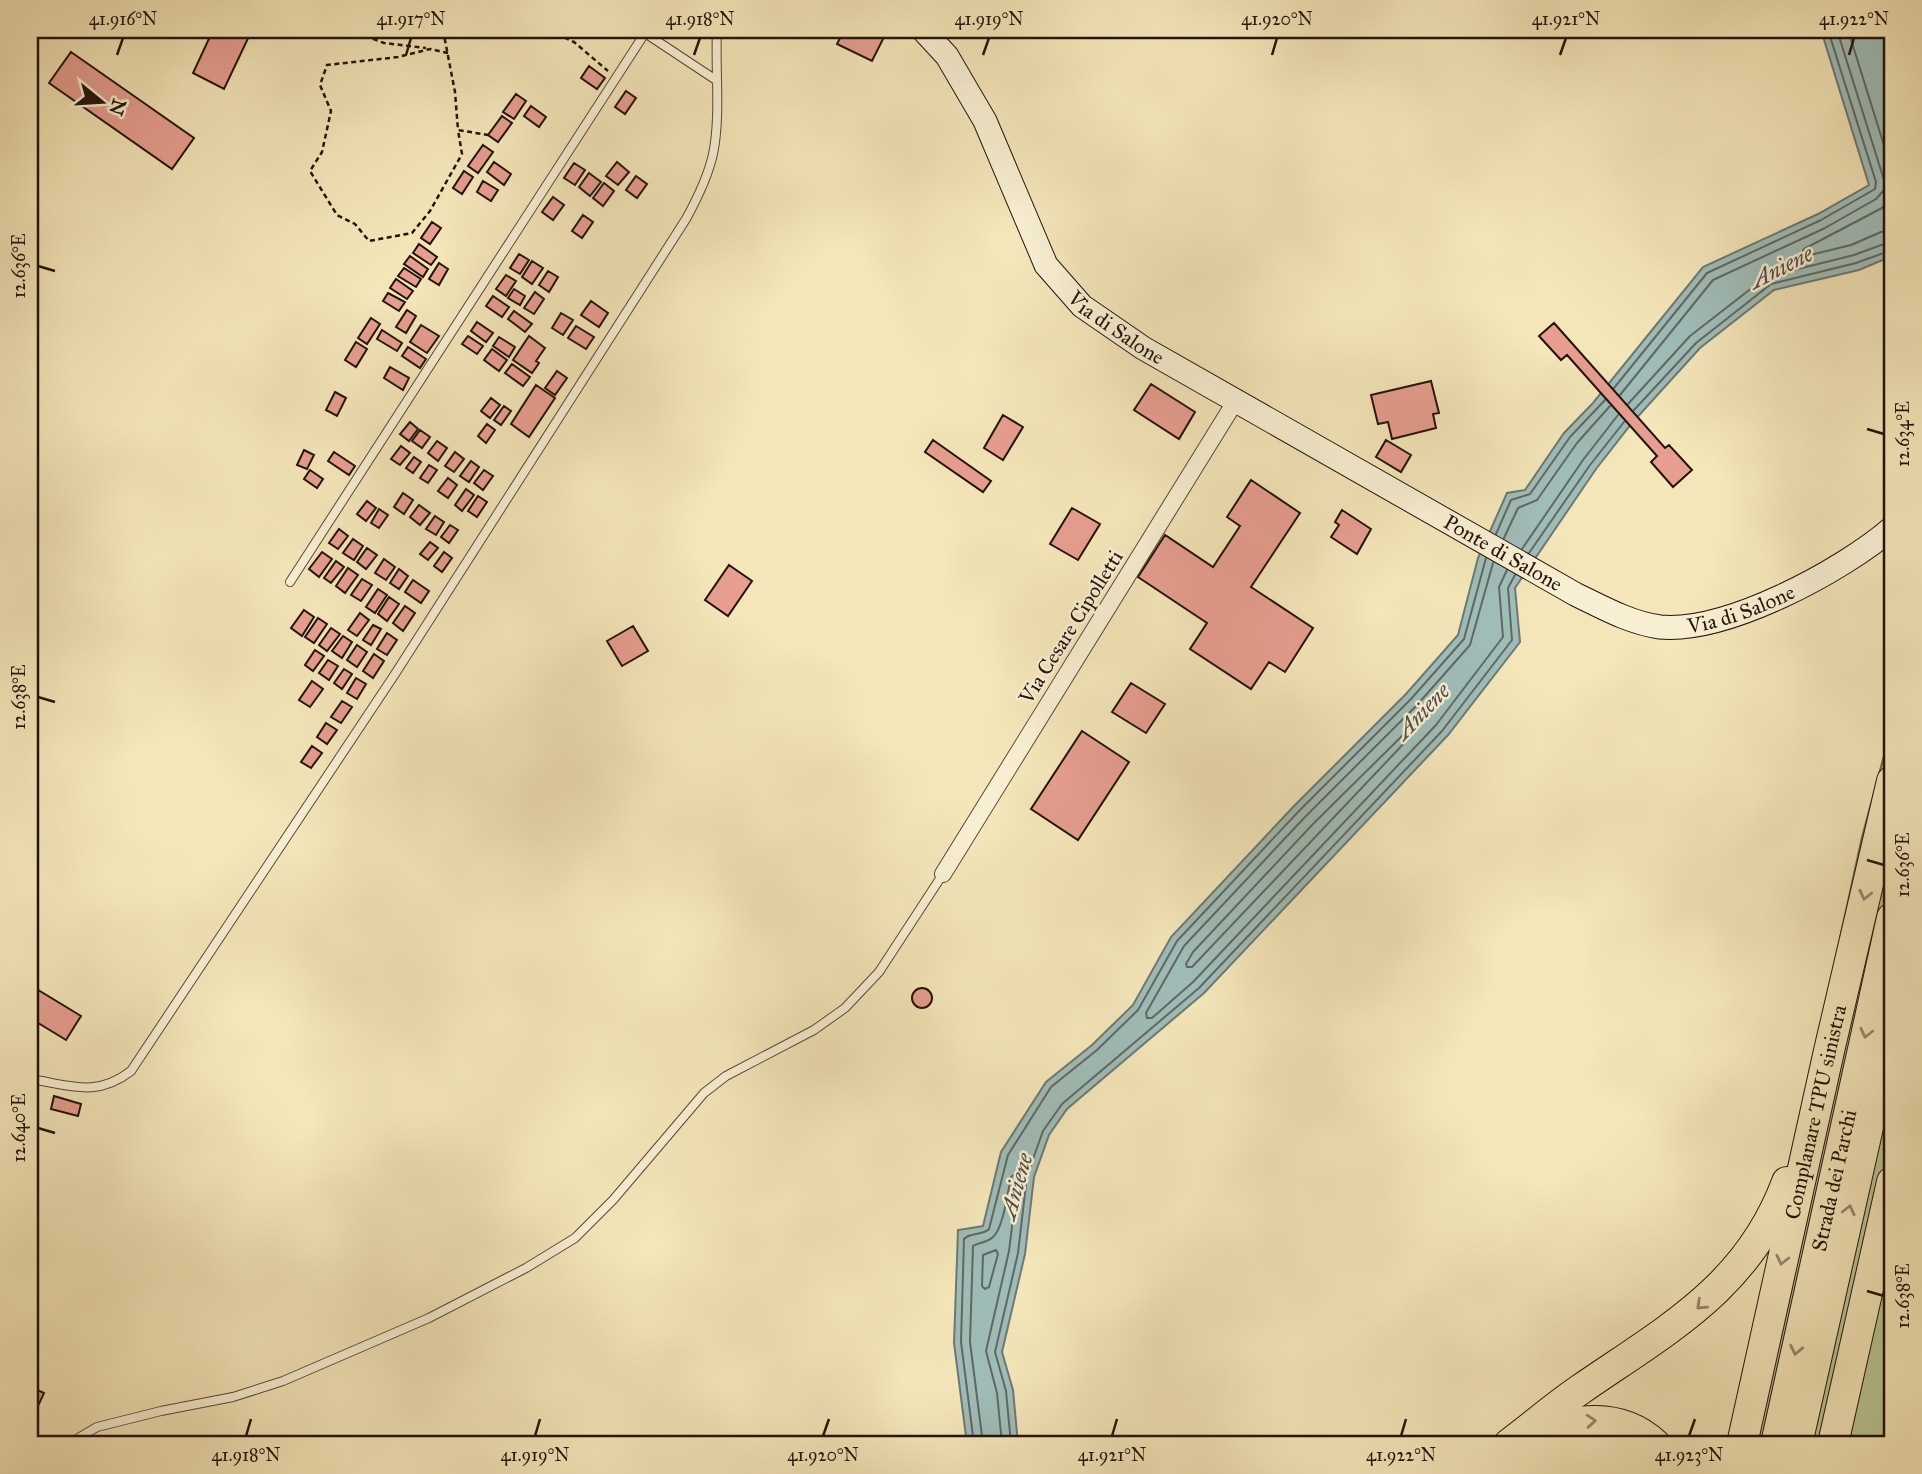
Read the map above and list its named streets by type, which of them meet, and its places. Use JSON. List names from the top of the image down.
{
  "streets": {
    "highway": ["Complanare TPU sinistra", "Strada dei Parchi"],
    "street": ["Via di Salone", "Ponte di Salone", "Via Cesare Cipolletti"]
  },
  "crossings": [
    ["Via di Salone", "Ponte di Salone"],
    ["Via di Salone", "Via Cesare Cipolletti"]
  ],
  "water": ["Aniene"],
  "north": "right",
  "coordinates": [
    "41.916°N",
    "41.917°N",
    "41.918°N",
    "41.919°N",
    "41.920°N",
    "41.921°N",
    "41.922°N",
    "12.636°E",
    "12.634°E",
    "12.638°E",
    "12.640°E",
    "41.923°N"
  ]
}
